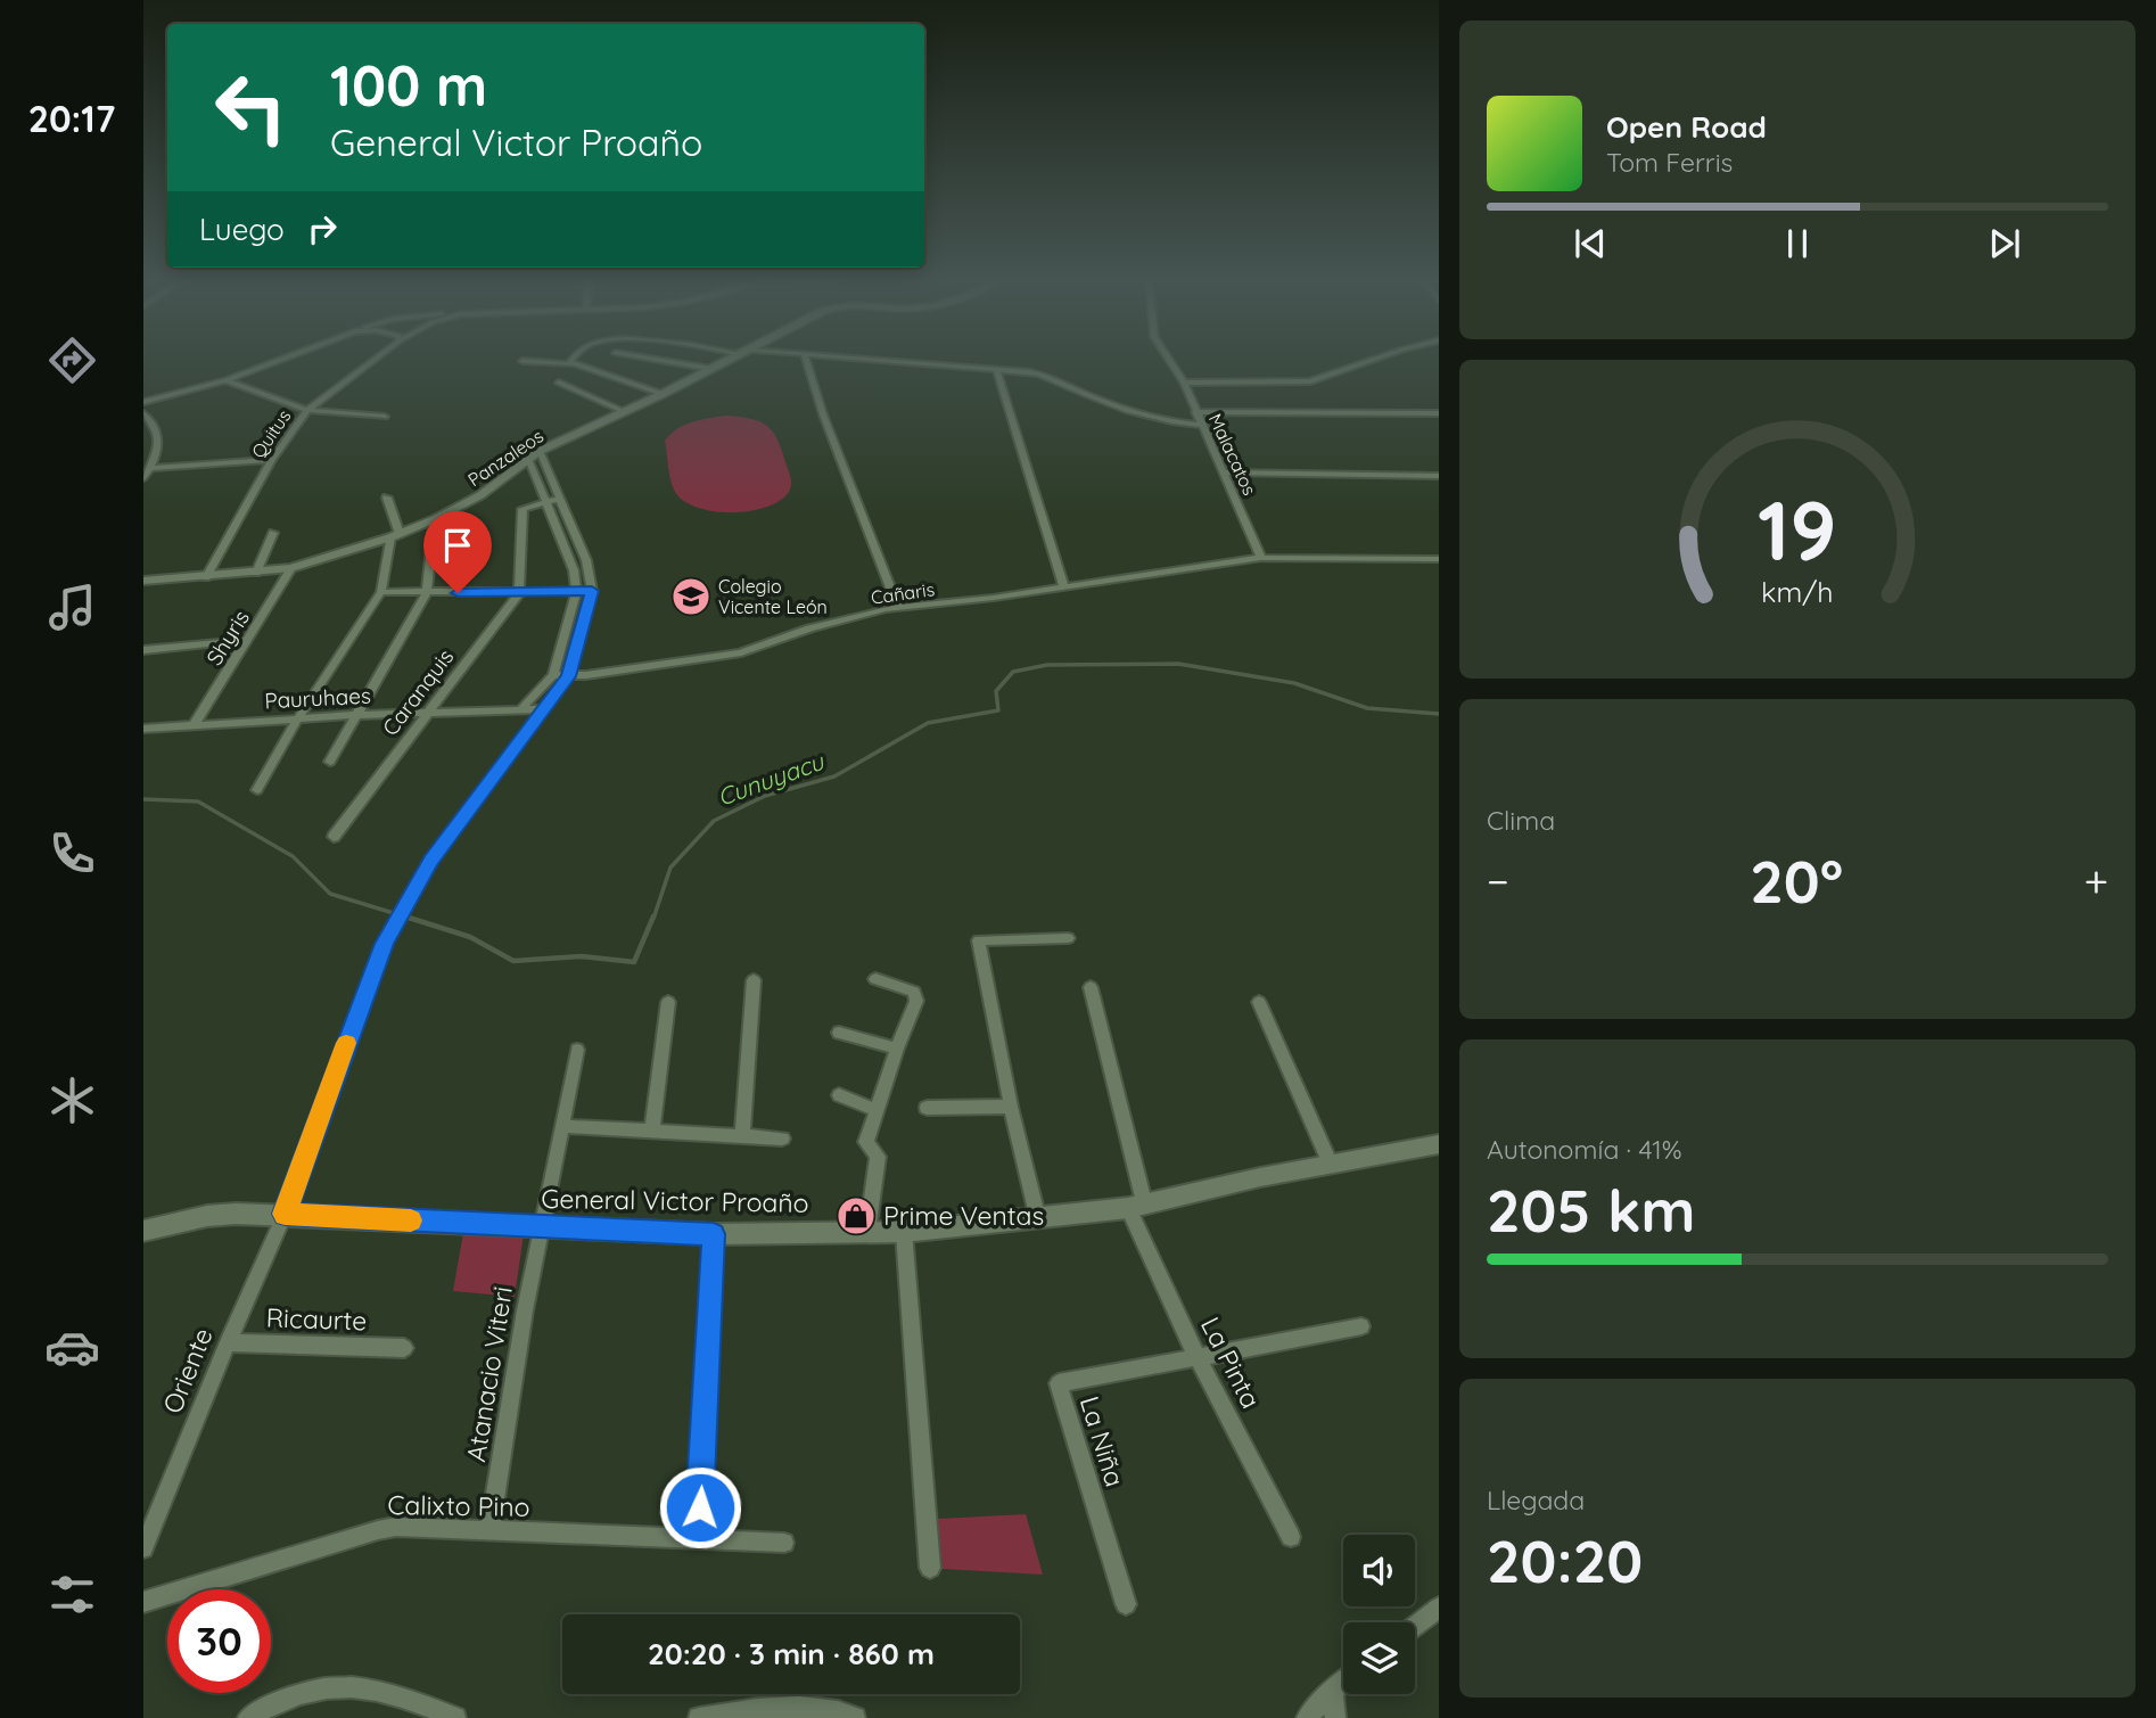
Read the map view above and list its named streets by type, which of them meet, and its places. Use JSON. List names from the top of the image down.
{
  "streets": {
    "street": [
      "Quitus",
      "Malacatos",
      "Panzaleos",
      "Cañaris",
      "Shyris",
      "Caranquis",
      "Pauruhaes",
      "General Victor Proaño",
      "Ricaurte",
      "La Pinta",
      "Oriente",
      "Atanacio Viteri",
      "La Niña",
      "Calixto Pino"
    ]
  },
  "crossings": [
    ["Quitus", "Panzaleos"],
    ["Malacatos", "Cañaris"],
    ["Panzaleos", "Shyris"],
    ["Cañaris", "Oriente"],
    ["Shyris", "Pauruhaes"],
    ["Caranquis", "Pauruhaes"],
    ["Pauruhaes", "Oriente"],
    ["General Victor Proaño", "La Pinta"],
    ["General Victor Proaño", "Oriente"],
    ["General Victor Proaño", "Atanacio Viteri"],
    ["Ricaurte", "Oriente"],
    ["La Pinta", "La Niña"],
    ["Atanacio Viteri", "Calixto Pino"]
  ],
  "water": ["Cunuyacu"],
  "places": {
    "school or university": ["Colegio Vicente León"],
    "shop": ["Prime Ventas"]
  },
  "page": {
    "tabs": "20:17",
    "turn": ["100 m", "General Victor Proaño"],
    "song": ["Open Road", "Tom Ferris"],
    "then": "Luego",
    "tile": [
      "Clima",
      ["Autonomía · 41%", "205 km"],
      ["Llegada", "20:20"]
    ],
    "heat": ["−", "20°", "+"],
    "limit": "30",
    "trip": "20:20 · 3 min · 860 m",
    "gauge": ["19", "km/h"]
  }
}
